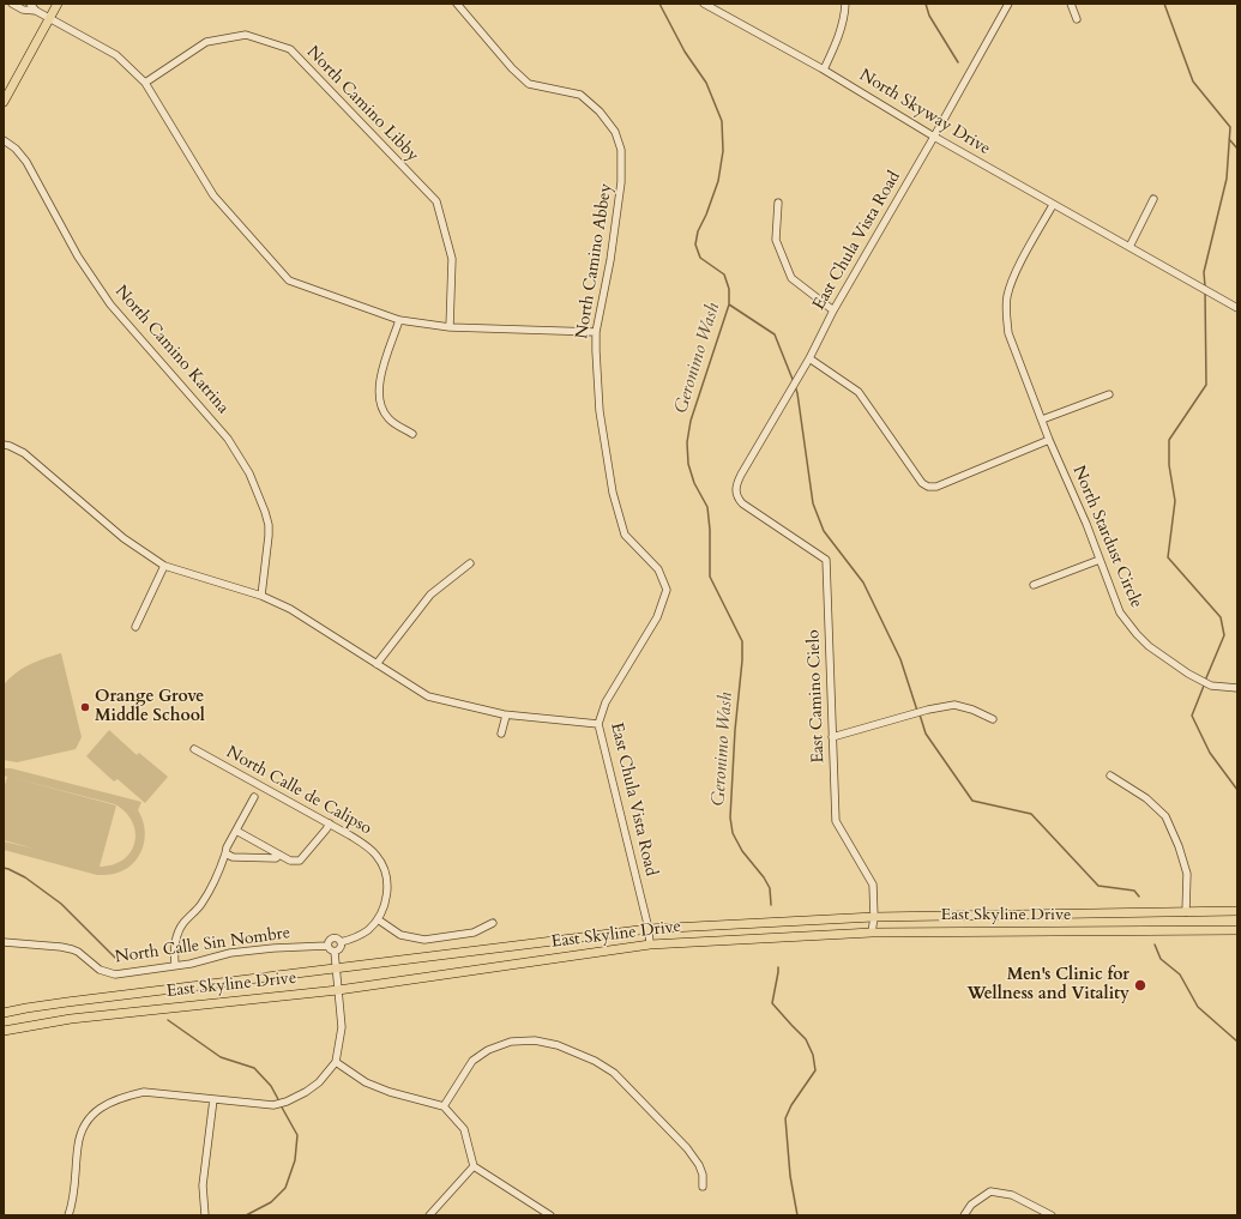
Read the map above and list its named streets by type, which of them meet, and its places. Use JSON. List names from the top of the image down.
{
  "streets": {
    "main road": ["East Skyline Drive"],
    "street": [
      "North Camino Libby",
      "North Skyway Drive",
      "East Chula Vista Road",
      "North Camino Abbey",
      "North Camino Katrina",
      "North Stardust Circle",
      "East Camino Cielo",
      "North Calle de Calipso",
      "North Calle Sin Nombre"
    ]
  },
  "crossings": [
    ["North Skyway Drive", "East Chula Vista Road"],
    ["North Skyway Drive", "North Stardust Circle"],
    ["East Chula Vista Road", "North Camino Abbey"],
    ["East Chula Vista Road", "East Camino Cielo"],
    ["East Chula Vista Road", "East Skyline Drive"],
    ["East Camino Cielo", "East Skyline Drive"],
    ["North Calle de Calipso", "North Calle Sin Nombre"]
  ],
  "water": ["Geronimo Wash"],
  "places": ["Orange Grove Middle School", "Men's Clinic for Wellness and Vitality"]
}
